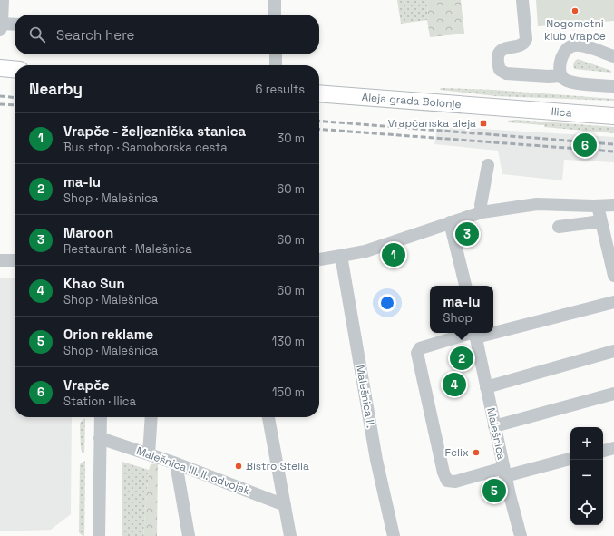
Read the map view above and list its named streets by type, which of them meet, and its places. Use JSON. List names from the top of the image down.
{
  "streets": {
    "main road": ["Aleja grada Bolonje", "Ilica"],
    "street": ["Malešnica II.", "Malešnica", "Malešnica III. II. odvojak"]
  },
  "crossings": [
    ["Aleja grada Bolonje", "Ilica"]
  ],
  "places": {
    "other": ["Nogometni klub Vrapče", "Felix", "Bistro Stella"],
    "transit": ["Vrapčanska aleja"]
  },
  "page": {
    "search": "Search here",
    "heading": ["Nearby", "6 results"],
    "list": [
      {
        "mark": "1",
        "name": "Vrapče - željeznička stanica",
        "note": "Bus stop · Samoborska cesta",
        "value": "30 m"
      },
      {
        "mark": "2",
        "name": "ma-lu",
        "note": "Shop · Malešnica",
        "value": "60 m"
      },
      {
        "mark": "3",
        "name": "Maroon",
        "note": "Restaurant · Malešnica",
        "value": "60 m"
      },
      {
        "mark": "4",
        "name": "Khao Sun",
        "note": "Shop · Malešnica",
        "value": "60 m"
      },
      {
        "mark": "5",
        "name": "Orion reklame",
        "note": "Shop · Malešnica",
        "value": "130 m"
      },
      {
        "mark": "6",
        "name": "Vrapče",
        "note": "Station · Ilica",
        "value": "150 m"
      }
    ],
    "pins": [
      "6",
      "3",
      "1",
      "2",
      "4",
      "5"
    ],
    "popup": ["ma-lu", "Shop"],
    "map_buttons": ["+", "−"]
  }
}
